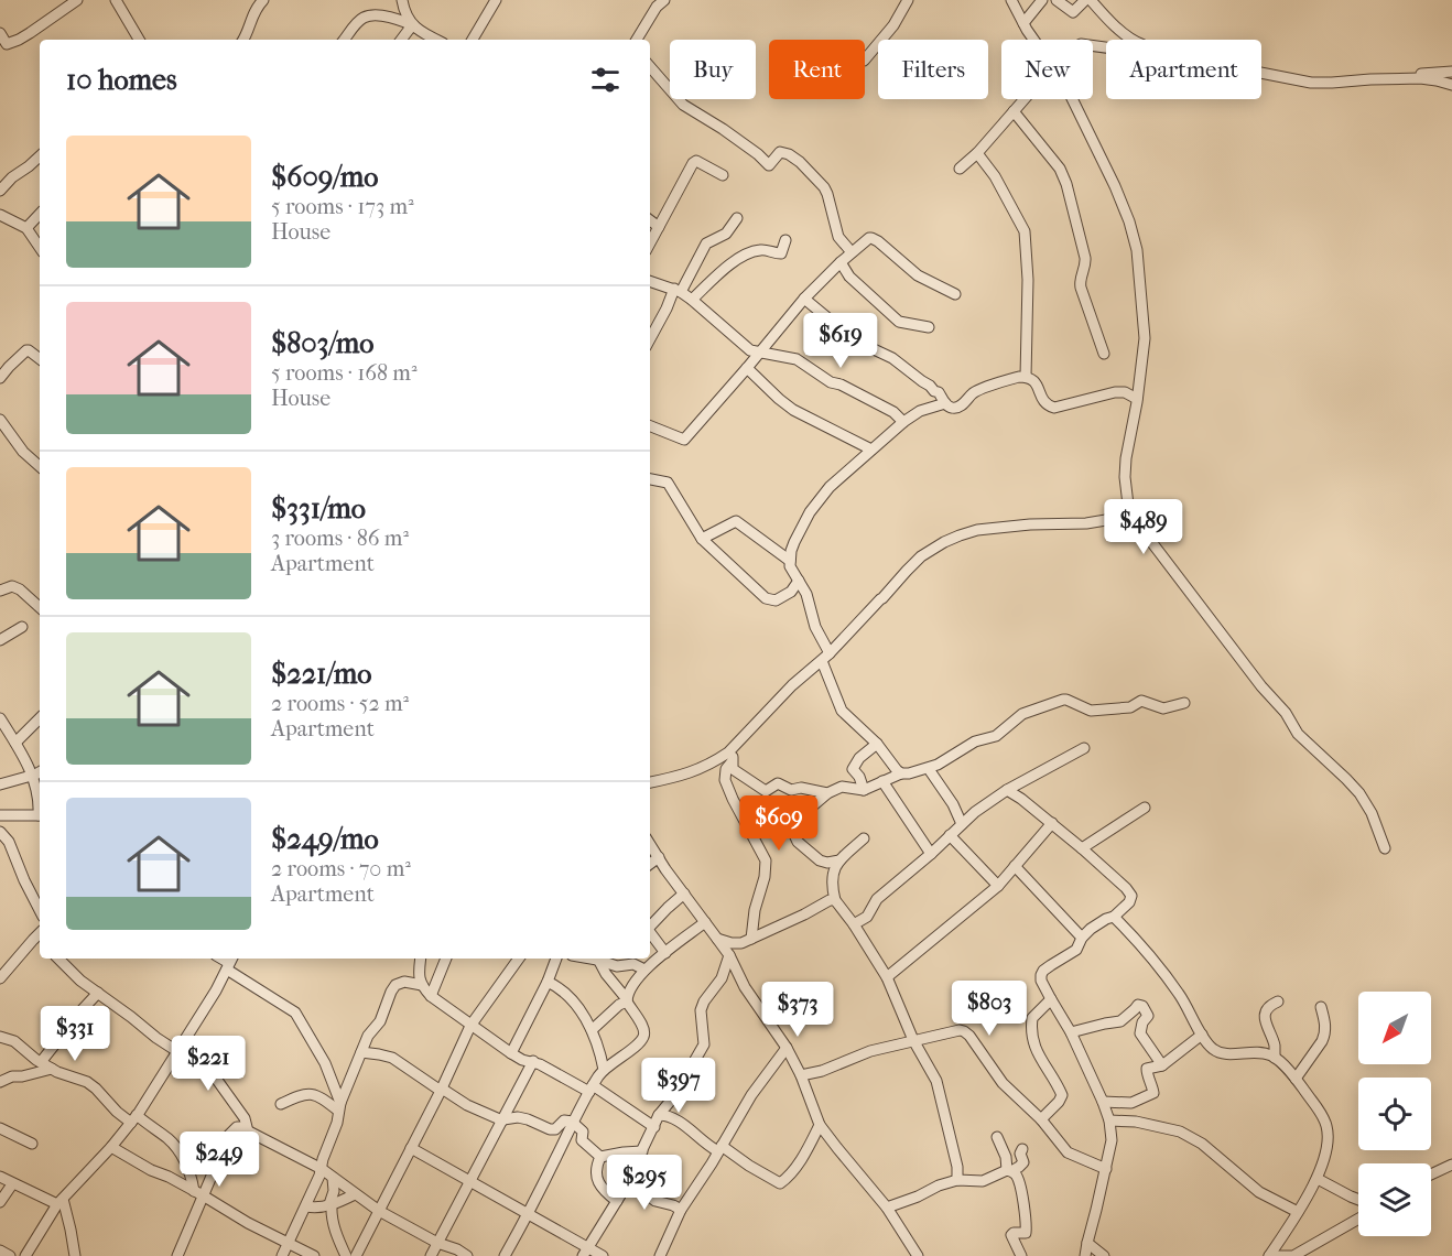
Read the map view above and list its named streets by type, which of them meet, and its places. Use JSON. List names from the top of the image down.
{
  "north": "bottom left",
  "page": {
    "chip": [
      "Buy",
      "Rent",
      "Filters",
      "New",
      "Apartment"
    ],
    "heading": "10 homes",
    "list": [
      {
        "name": "$609/mo",
        "note": "5 rooms · 173 m² · House"
      },
      {
        "name": "$803/mo",
        "note": "5 rooms · 168 m² · House"
      },
      {
        "name": "$331/mo",
        "note": "3 rooms · 86 m² · Apartment"
      },
      {
        "name": "$221/mo",
        "note": "2 rooms · 52 m² · Apartment"
      },
      {
        "name": "$249/mo",
        "note": "2 rooms · 70 m² · Apartment"
      }
    ],
    "price": [
      "$619",
      "$489",
      "$609",
      "$803",
      "$373",
      "$331",
      "$221",
      "$397",
      "$249",
      "$295"
    ]
  }
}
